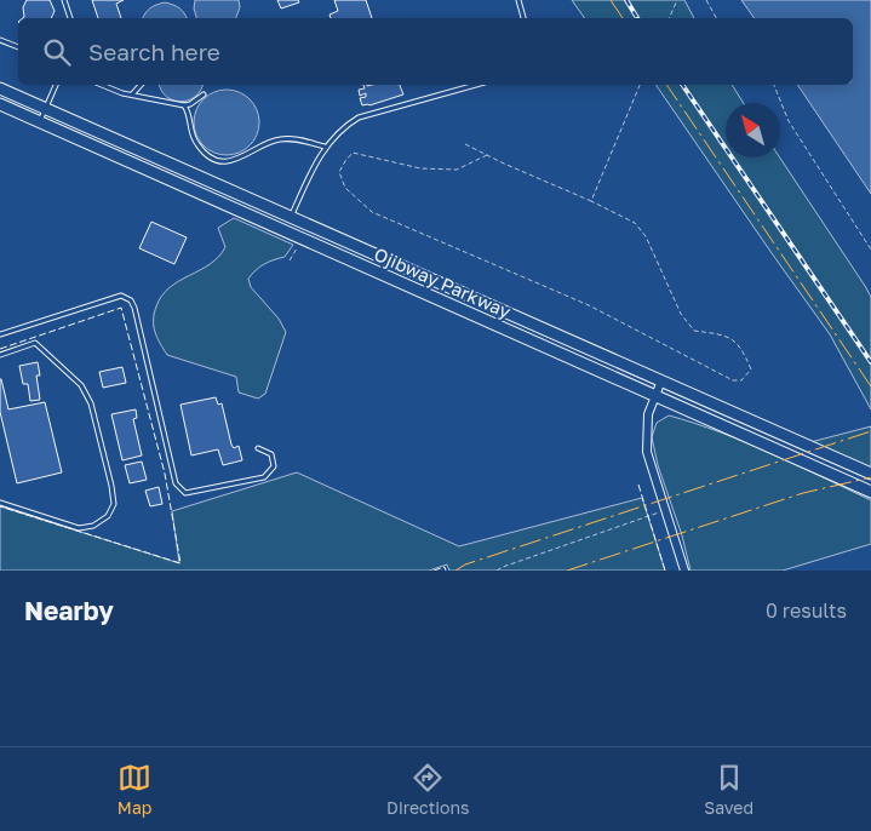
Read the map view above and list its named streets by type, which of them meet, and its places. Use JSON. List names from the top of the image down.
{
  "streets": {
    "main road": ["Ojibway Parkway"]
  },
  "north": "top left",
  "page": {
    "search": "Search here",
    "heading": ["Nearby", "0 results"],
    "nav": ["Map", "Directions", "Saved"]
  }
}
